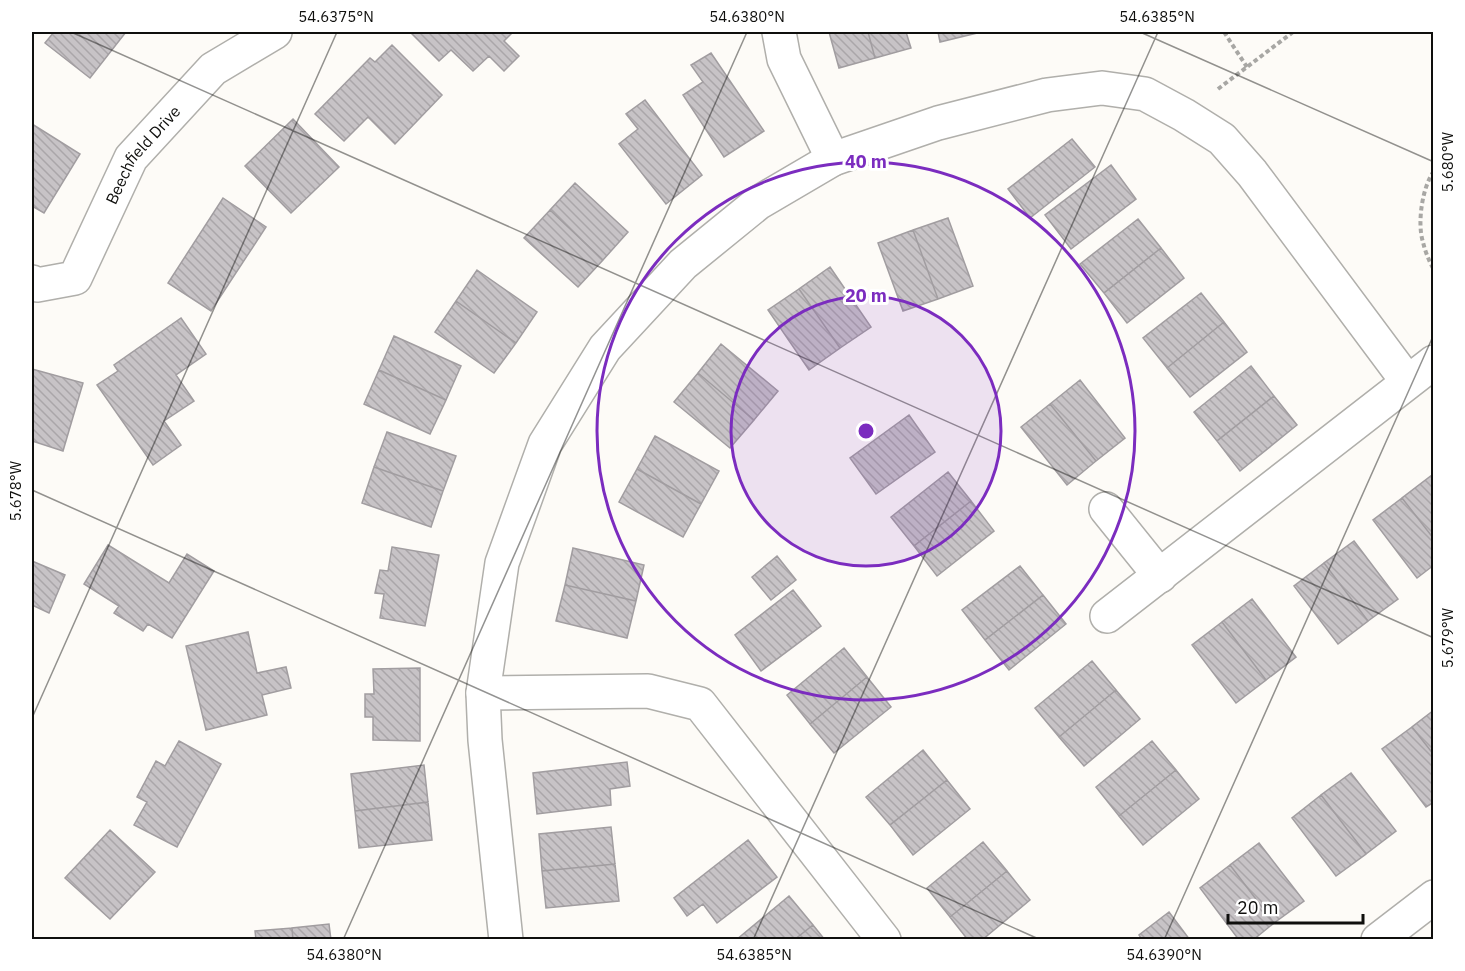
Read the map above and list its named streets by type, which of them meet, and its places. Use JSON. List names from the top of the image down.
{
  "streets": {
    "street": ["Beechfield Drive"]
  },
  "scale_bar": "20 m",
  "coordinates": [
    "54.6375°N",
    "54.6380°N",
    "54.6385°N",
    "5.680°W",
    "5.678°W",
    "5.679°W",
    "54.6390°N"
  ],
  "rings": ["40 m", "20 m"]
}
